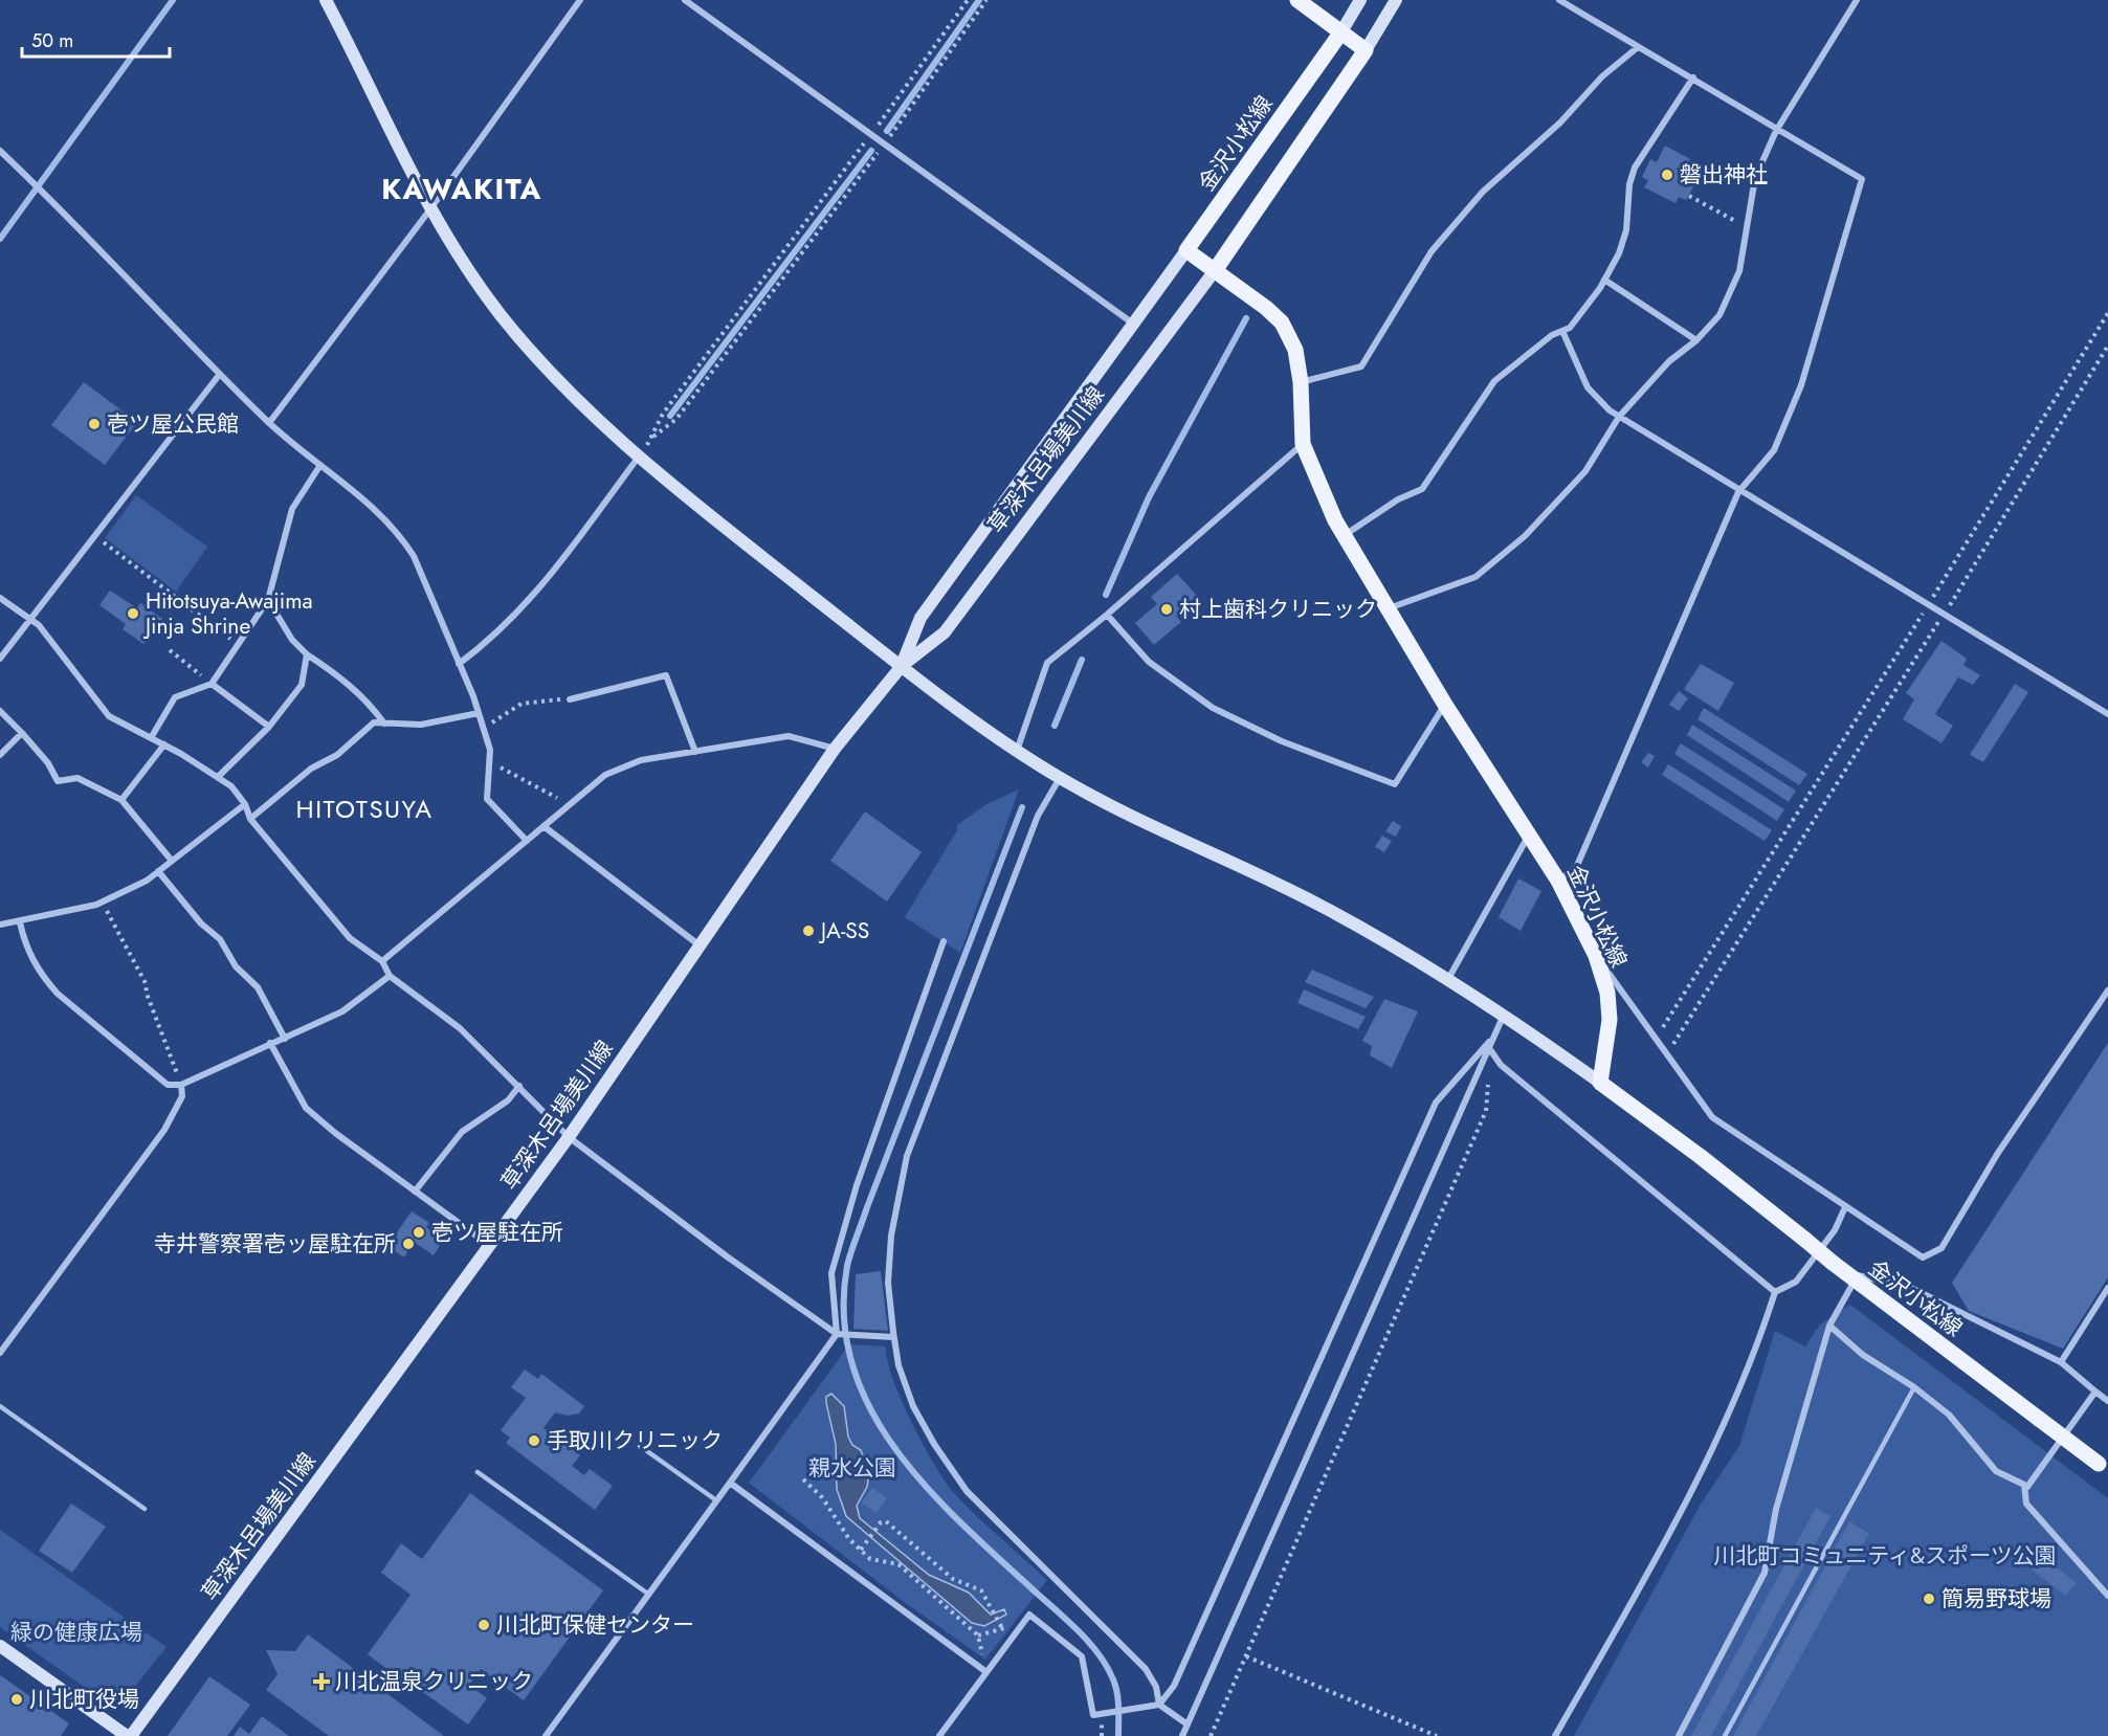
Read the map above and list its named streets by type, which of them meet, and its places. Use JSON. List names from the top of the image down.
{
  "streets": {
    "main road": ["金沢小松線", "草深木呂場美川線"]
  },
  "crossings": [
    ["金沢小松線", "草深木呂場美川線"]
  ],
  "districts": ["KAWAKITA", "HITOTSUYA"],
  "parks": ["親水公園", "川北町コミュニティ&スポーツ公園", "緑の健康広場"],
  "places": {
    "other": [
      "磐出神社",
      "壱ツ屋公民館",
      "村上歯科クリニック",
      "Hitotsuya-Awajima Jinja Shrine",
      "JA-SS",
      "壱ツ屋駐在所",
      "寺井警察署壱ッ屋駐在所",
      "手取川クリニック",
      "簡易野球場",
      "川北町保健センター",
      "川北町役場"
    ],
    "health": ["川北温泉クリニック"]
  },
  "scale_bar": "50 m"
}
